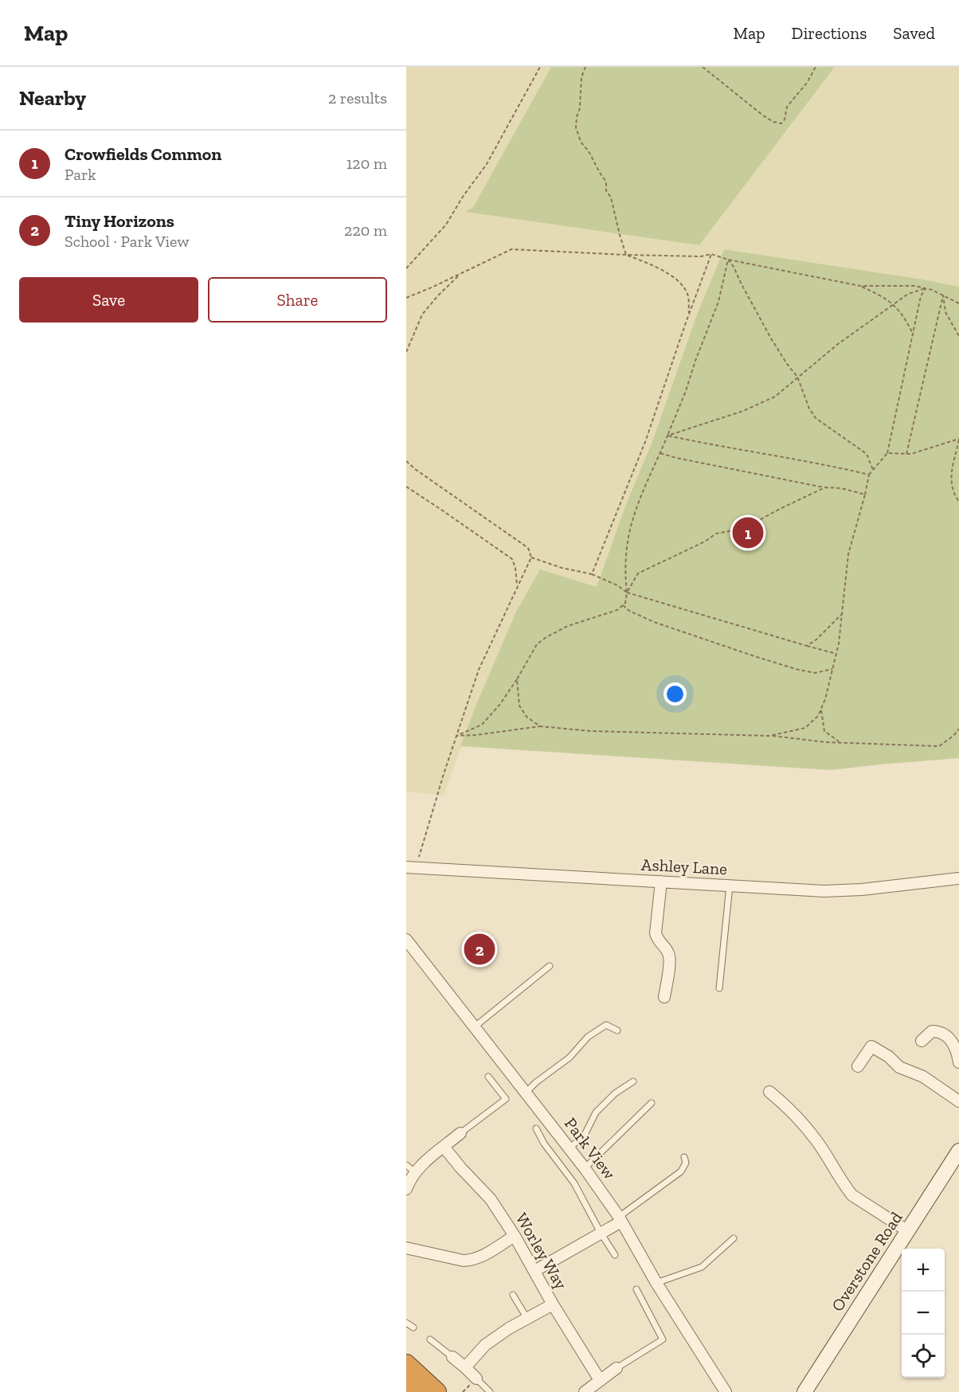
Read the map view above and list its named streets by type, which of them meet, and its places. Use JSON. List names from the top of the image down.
{
  "streets": {
    "street": [
      "Ashley Lane",
      "Park View",
      "Worley Way",
      "Overstone Road"
    ]
  },
  "page": {
    "header": "Map",
    "nav": ["Map", "Directions", "Saved"],
    "heading": ["Nearby", "2 results"],
    "list": [
      {
        "mark": "1",
        "name": "Crowfields Common",
        "note": "Park",
        "value": "120 m"
      },
      {
        "mark": "2",
        "name": "Tiny Horizons",
        "note": "School · Park View",
        "value": "220 m"
      }
    ],
    "buttons": ["Save", "Share"],
    "pins": ["1", "2"],
    "map_buttons": ["+", "−"]
  }
}
